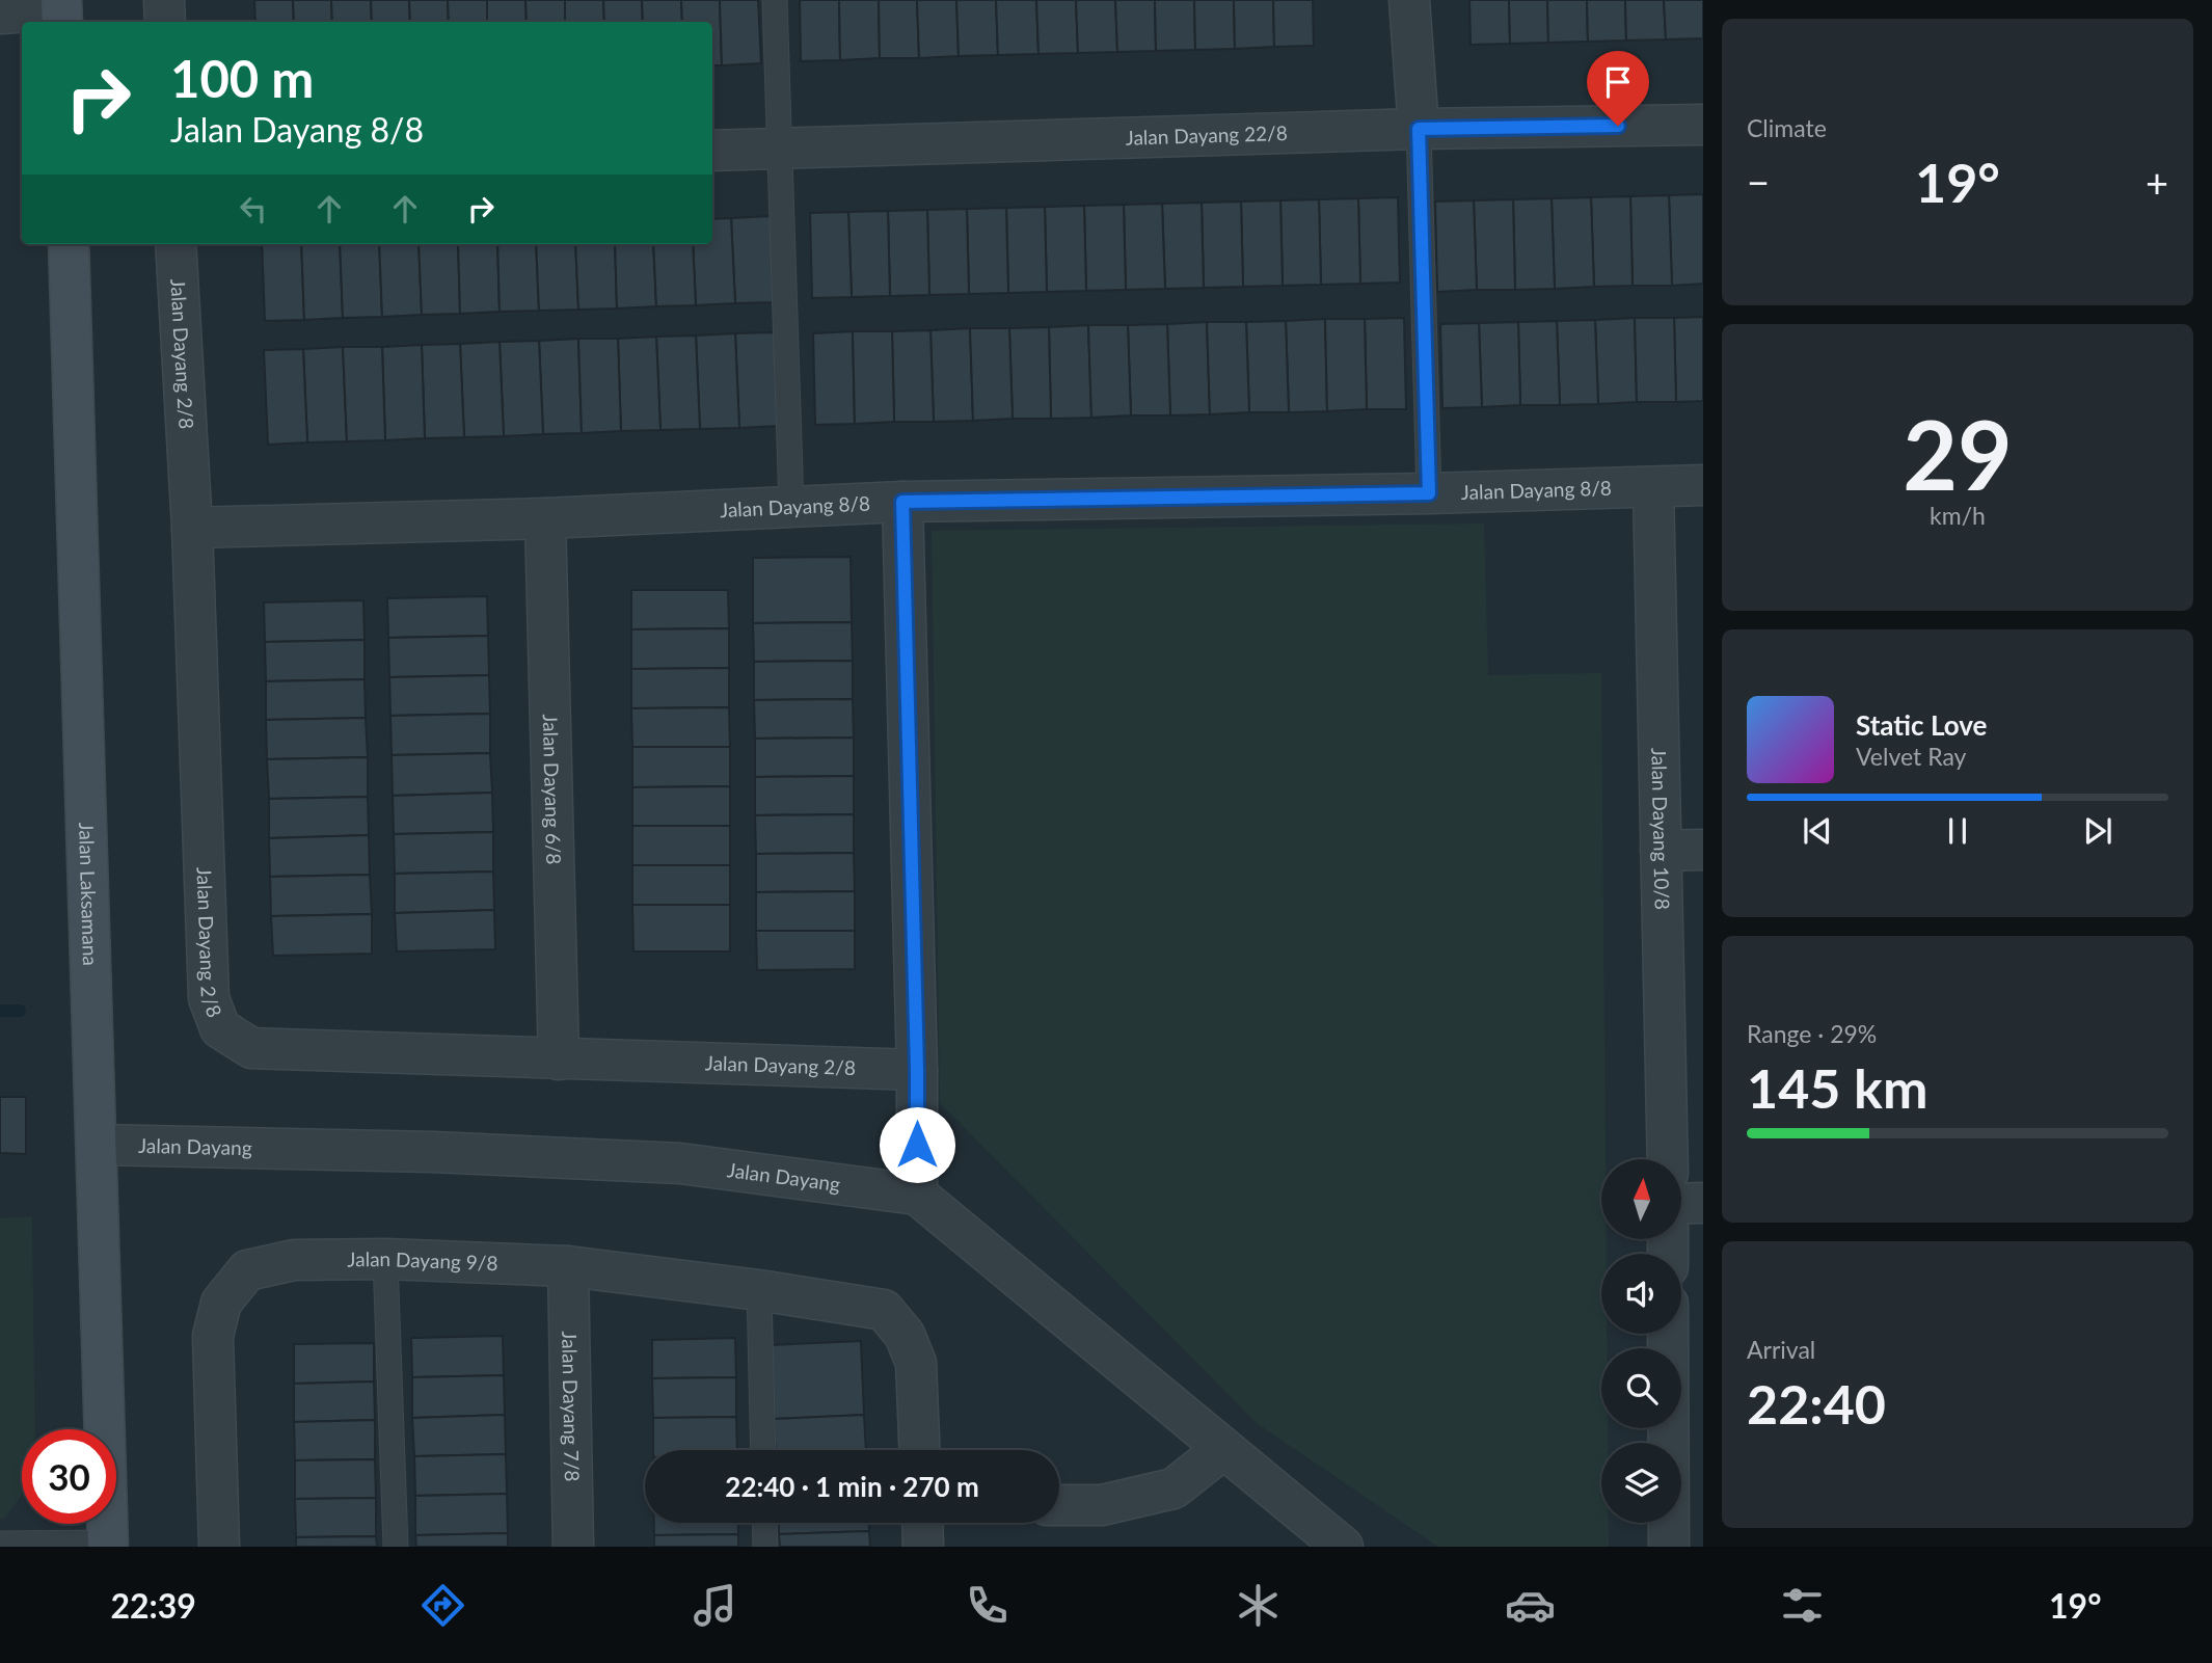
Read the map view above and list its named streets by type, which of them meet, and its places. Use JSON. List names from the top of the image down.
{
  "streets": {
    "street": [
      "Jalan Dayang 22/8",
      "Jalan Dayang 2/8",
      "Jalan Dayang 8/8",
      "Jalan Dayang 6/8",
      "Jalan Dayang 10/8",
      "Jalan Laksamana",
      "Jalan Dayang",
      "Jalan Dayang 9/8",
      "Jalan Dayang 7/8"
    ]
  },
  "crossings": [
    ["Jalan Dayang 2/8", "Jalan Dayang 8/8"],
    ["Jalan Dayang 2/8", "Jalan Dayang 6/8"],
    ["Jalan Dayang 8/8", "Jalan Dayang 6/8"],
    ["Jalan Dayang 8/8", "Jalan Dayang 10/8"],
    ["Jalan Laksamana", "Jalan Dayang"],
    ["Jalan Dayang 9/8", "Jalan Dayang 7/8"]
  ],
  "north": "top",
  "page": {
    "tile": [
      "Climate",
      ["29", "km/h"],
      ["Range · 29%", "145 km"],
      ["Arrival", "22:40"]
    ],
    "turn": ["100 m", "Jalan Dayang 8/8"],
    "heat": ["−", "19°", "+"],
    "song": ["Static Love", "Velvet Ray"],
    "limit": "30",
    "trip": "22:40 · 1 min · 270 m",
    "tabs": ["22:39", "19°"]
  }
}
